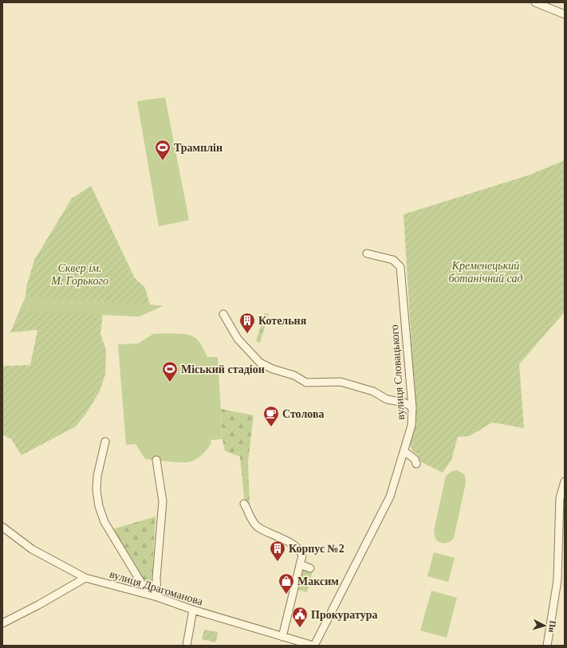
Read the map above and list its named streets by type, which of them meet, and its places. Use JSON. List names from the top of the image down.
{
  "streets": {
    "street": ["вулиця Словацького", "вулиця Драгоманова"]
  },
  "crossings": [
    ["вулиця Словацького", "вулиця Драгоманова"]
  ],
  "parks": ["Кременецький ботанічний сад", "Сквер ім. М. Горького"],
  "places": {
    "sports": ["Трамплін", "Міський стадіон"],
    "building": ["Котельня", "Корпус №2"],
    "cafe": ["Столова"],
    "shop": ["Максим"],
    "public building": ["Прокуратура"]
  },
  "north": "right"
}
